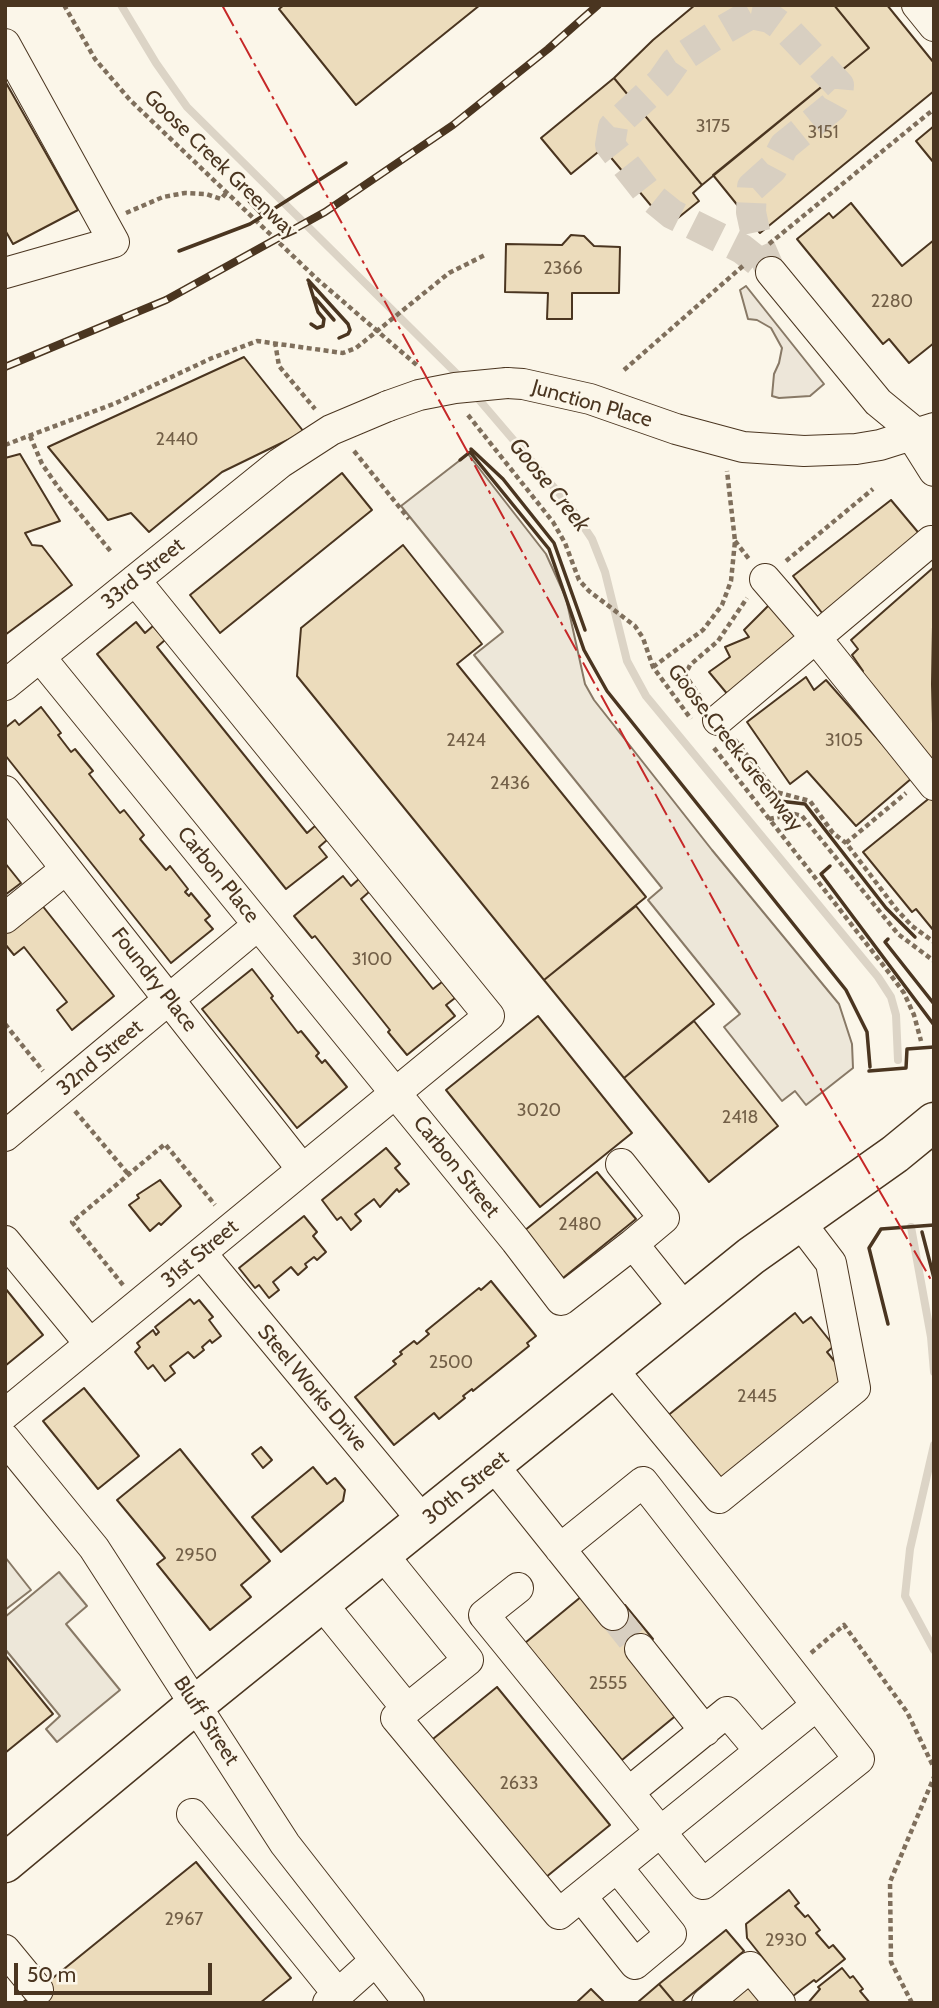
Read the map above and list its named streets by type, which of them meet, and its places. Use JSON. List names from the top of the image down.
{
  "streets": {
    "main road": ["30th Street"],
    "street": [
      "Junction Place",
      "33rd Street",
      "Carbon Place",
      "Foundry Place",
      "32nd Street",
      "Carbon Street",
      "31st Street",
      "Steel Works Drive",
      "Bluff Street"
    ],
    "path": ["Goose Creek Greenway"]
  },
  "crossings": [
    ["Junction Place", "33rd Street"],
    ["33rd Street", "Carbon Place"],
    ["33rd Street", "31st Street"],
    ["Carbon Place", "32nd Street"],
    ["Carbon Place", "Carbon Street"],
    ["Carbon Place", "31st Street"],
    ["Foundry Place", "32nd Street"],
    ["Foundry Place", "31st Street"],
    ["Carbon Street", "31st Street"],
    ["31st Street", "Steel Works Drive"],
    ["Steel Works Drive", "30th Street"],
    ["30th Street", "Bluff Street"]
  ],
  "water": ["Goose Creek"],
  "house_numbers": [
    "3175",
    "3151",
    "2366",
    "2280",
    "2440",
    "2424",
    "3105",
    "2436",
    "3100",
    "3020",
    "2418",
    "2480",
    "2500",
    "2445",
    "2950",
    "2555",
    "2633",
    "2967",
    "2930"
  ],
  "scale_bar": "50 m"
}
